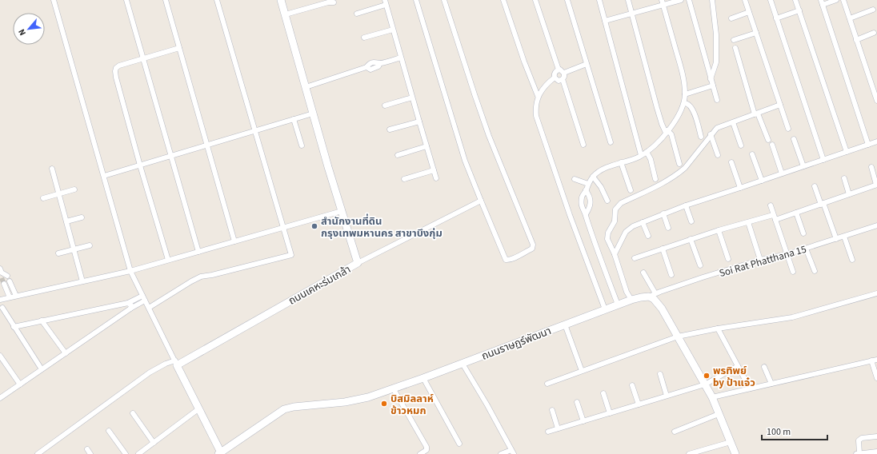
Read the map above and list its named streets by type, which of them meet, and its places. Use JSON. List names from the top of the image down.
{
  "streets": {
    "street": ["Soi Rat Phatthana 15", "ถนนเคหะร่มเกล้า", "ถนนราษฏร์พัฒนา"]
  },
  "crossings": [
    ["Soi Rat Phatthana 15", "ถนนราษฏร์พัฒนา"]
  ],
  "places": ["สำนักงานที่ดิน กรุงเทพมหานคร สาขาบึงกุ่ม", "พรทิพย์ by ป้าแจ๋ว", "บิสมิลลาห์ ข้าวหมก"],
  "scale_bar": "100 m",
  "north": "bottom left"
}
